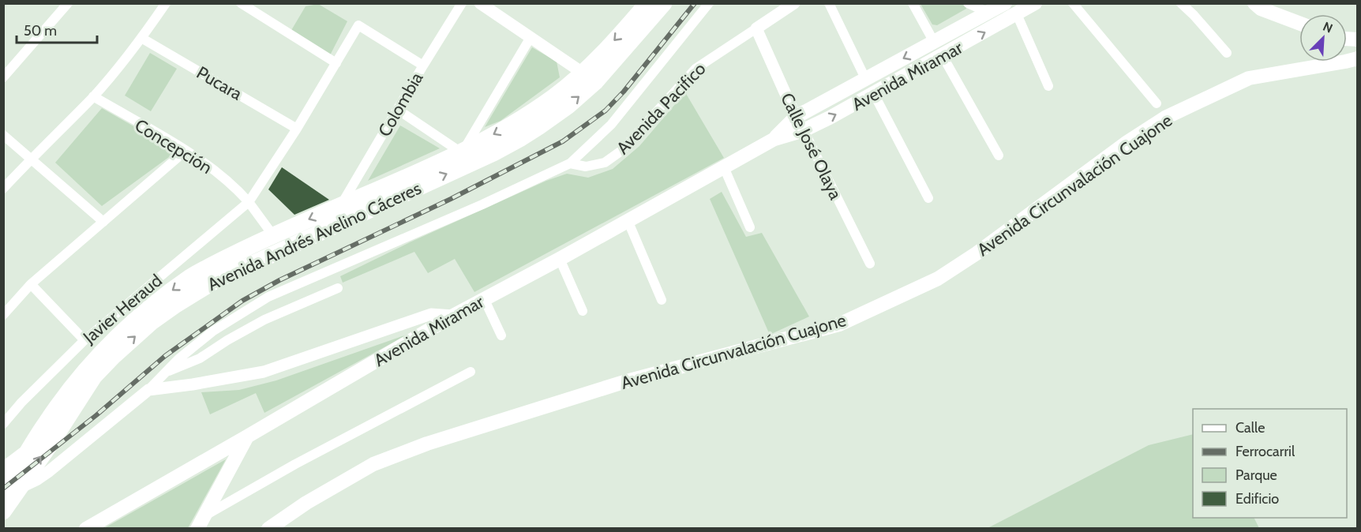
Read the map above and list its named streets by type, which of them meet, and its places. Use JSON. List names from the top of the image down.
{
  "streets": {
    "highway": ["Avenida Andrés Avelino Cáceres"],
    "main road": ["Avenida Miramar", "Avenida Circunvalación Cuajone"],
    "street": [
      "Pucara",
      "Colombia",
      "Avenida Pacifico",
      "Concepción",
      "Calle José Olaya",
      "Javier Heraud"
    ]
  },
  "crossings": [
    ["Avenida Miramar", "Calle José Olaya"],
    ["Pucara", "Javier Heraud"],
    ["Colombia", "Avenida Andrés Avelino Cáceres"],
    ["Colombia", "Javier Heraud"],
    ["Avenida Pacifico", "Calle José Olaya"],
    ["Concepción", "Avenida Andrés Avelino Cáceres"],
    ["Concepción", "Javier Heraud"]
  ],
  "legend": [
    "Calle",
    "Ferrocarril",
    "Parque",
    "Edificio"
  ],
  "scale_bar": "50 m",
  "north": "top right"
}
